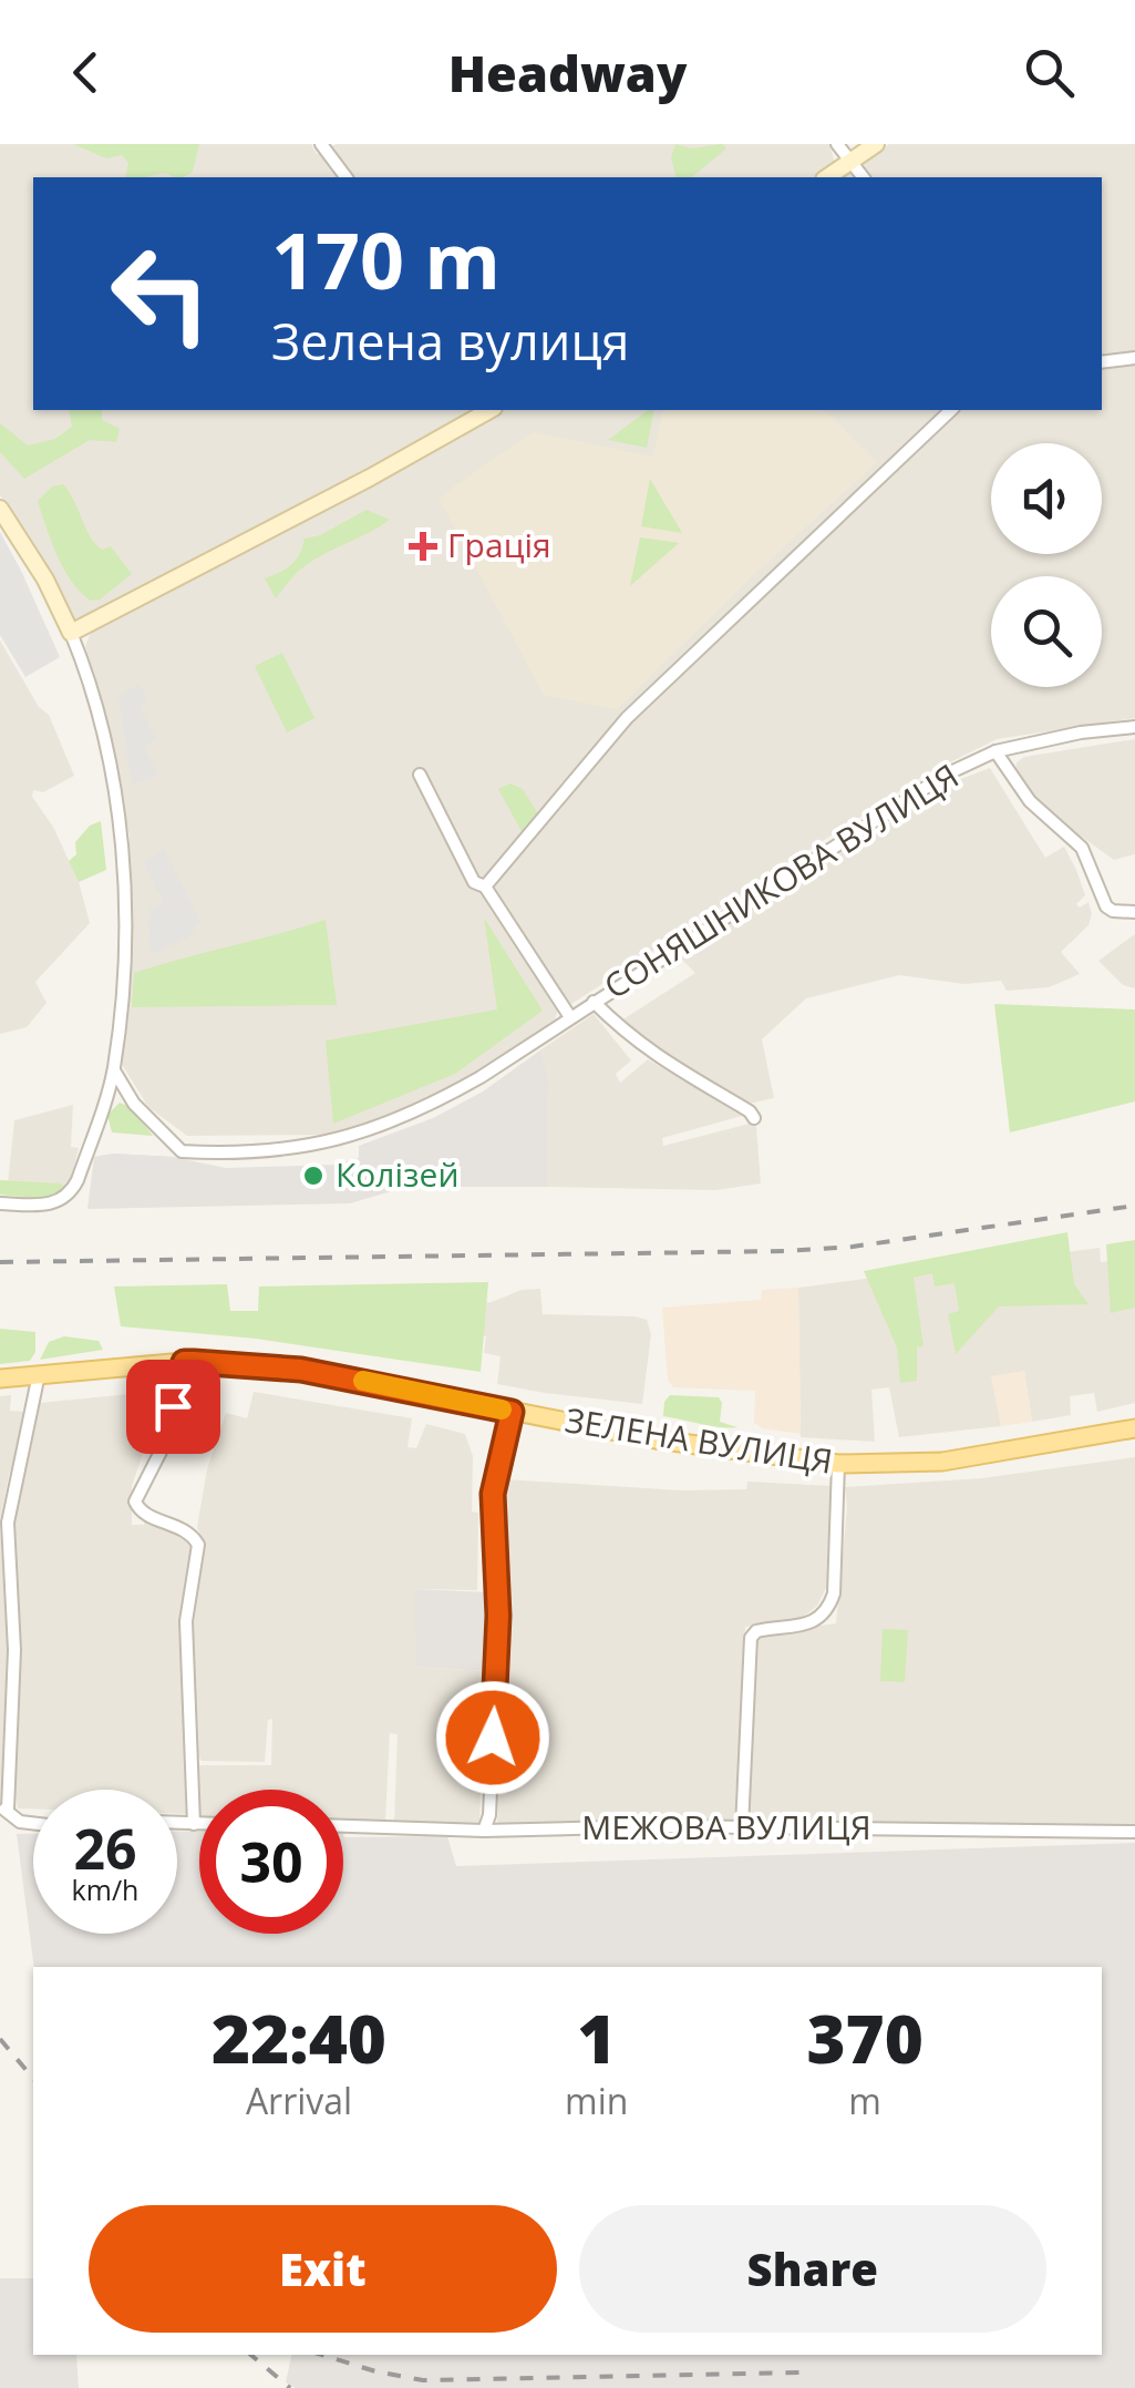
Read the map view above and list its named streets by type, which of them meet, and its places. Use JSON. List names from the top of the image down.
{
  "streets": {
    "main road": ["ЗЕЛЕНА ВУЛИЦЯ"],
    "street": ["СОНЯШНИКОВА ВУЛИЦЯ", "МЕЖОВА ВУЛИЦЯ"]
  },
  "places": {
    "health": ["Грація"],
    "other": ["Колізей"]
  },
  "page": {
    "header": "Headway",
    "turn": ["170 m", "Зелена вулиця"],
    "speed": "26 km/h",
    "limit": "30",
    "eta": [
      "22:40",
      "Arrival",
      "1",
      "min",
      "370",
      "m"
    ],
    "buttons": ["Exit", "Share"]
  }
}
